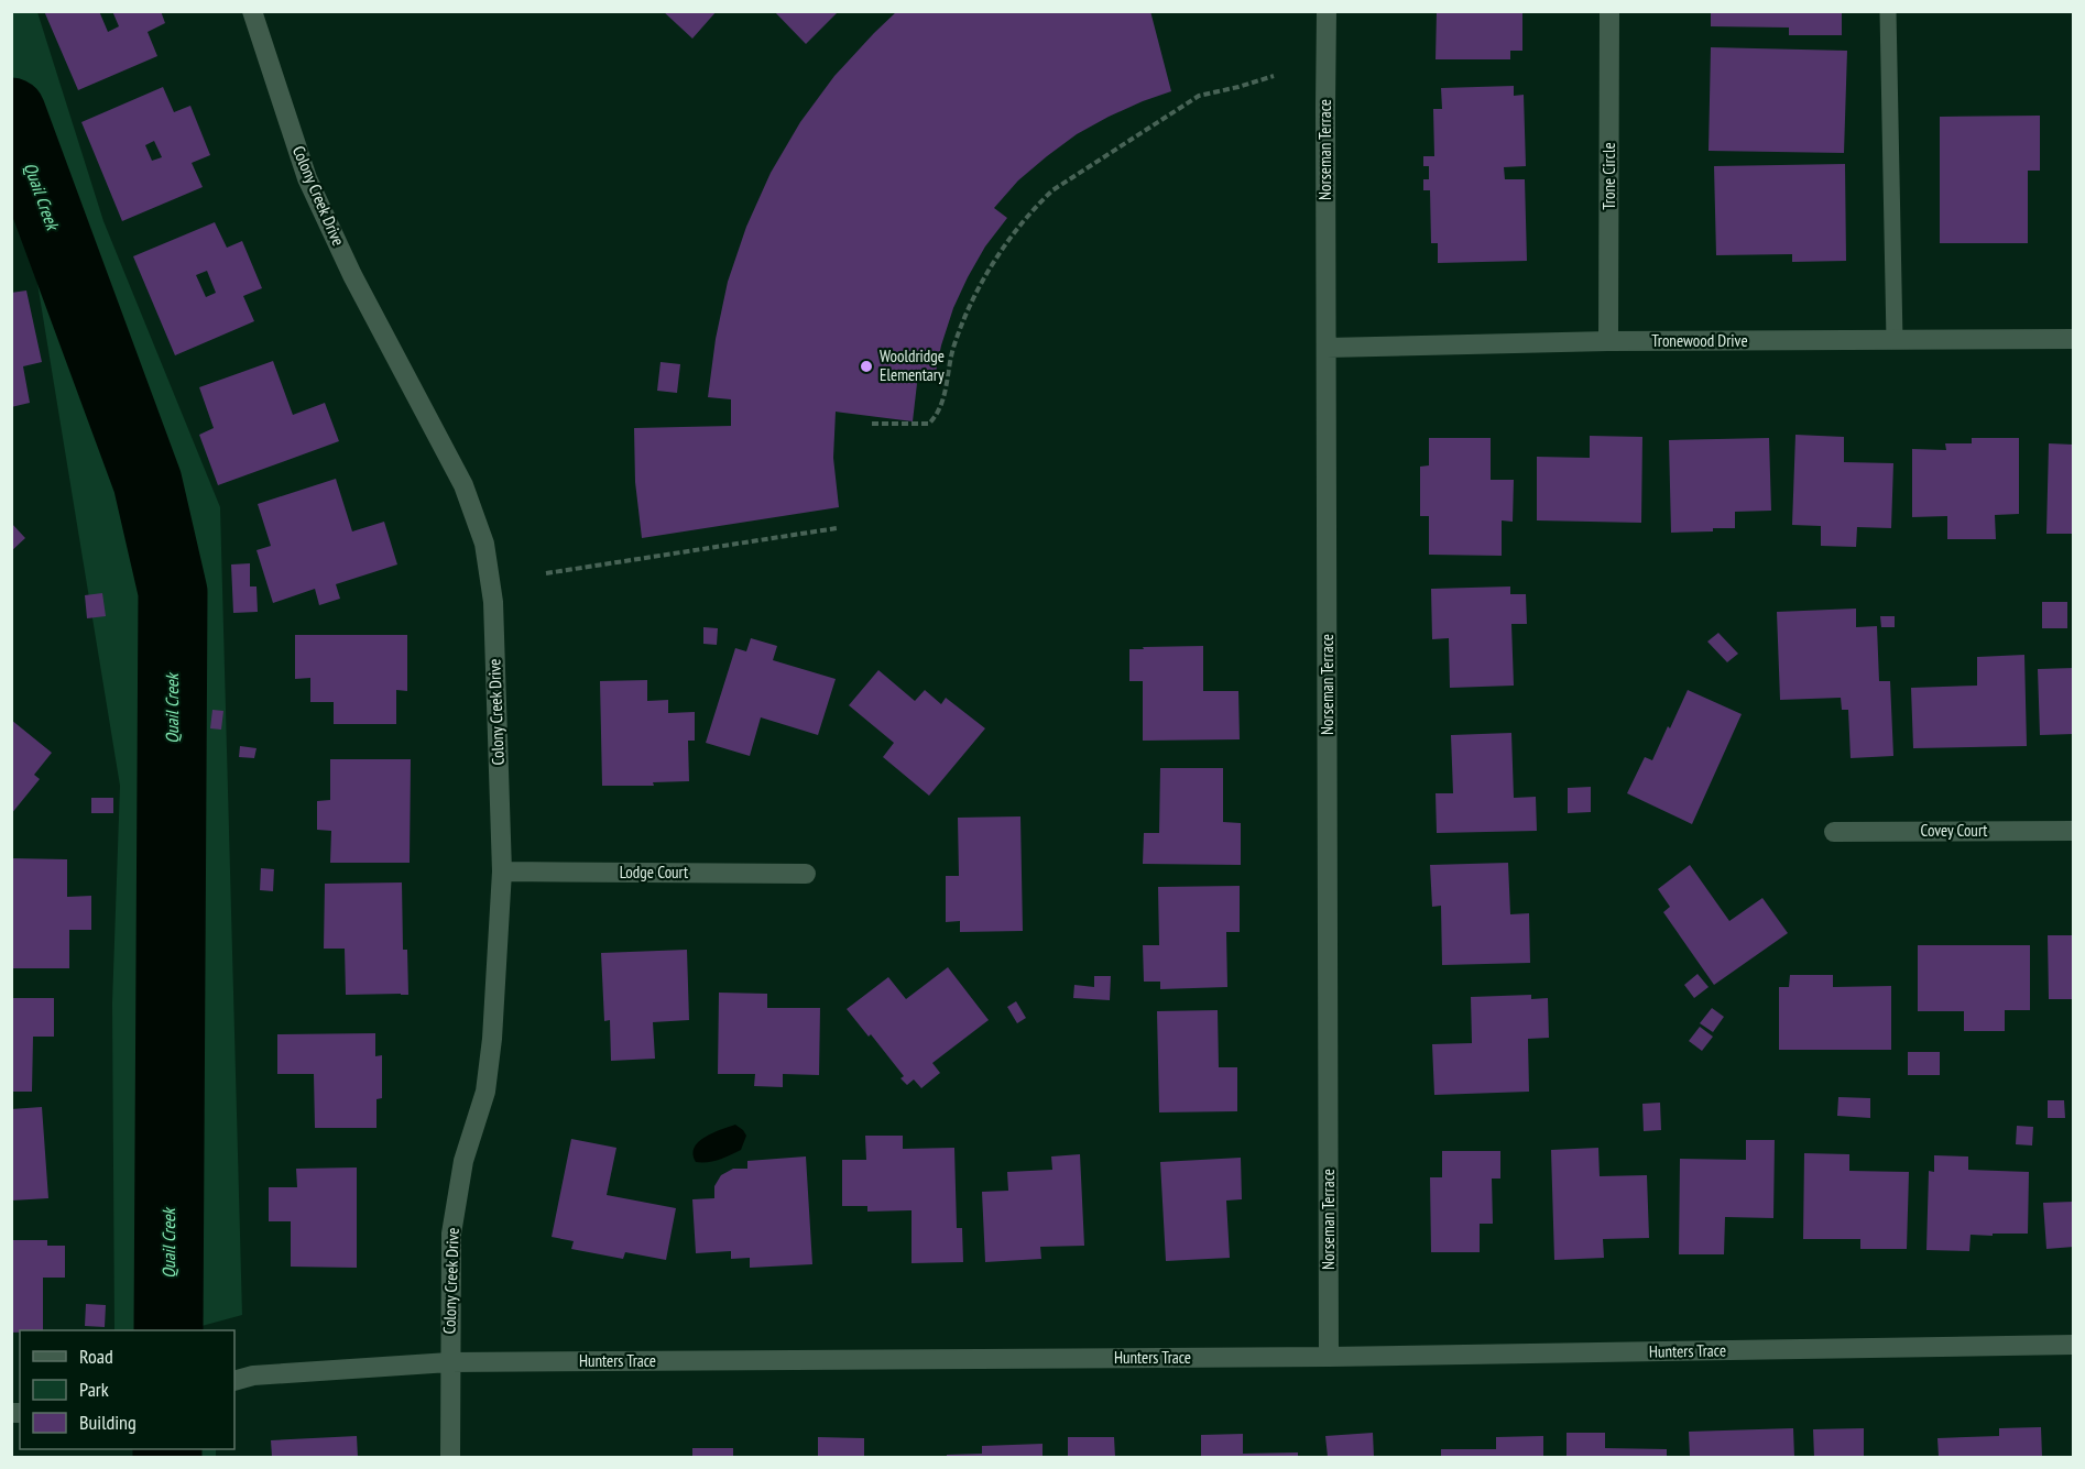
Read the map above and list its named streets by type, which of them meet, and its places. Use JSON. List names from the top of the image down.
{
  "streets": {
    "street": [
      "Norseman Terrace",
      "Trone Circle",
      "Colony Creek Drive",
      "Tronewood Drive",
      "Covey Court",
      "Lodge Court",
      "Hunters Trace"
    ]
  },
  "crossings": [
    ["Norseman Terrace", "Tronewood Drive"],
    ["Norseman Terrace", "Hunters Trace"],
    ["Trone Circle", "Tronewood Drive"],
    ["Colony Creek Drive", "Lodge Court"],
    ["Colony Creek Drive", "Hunters Trace"]
  ],
  "water": ["Quail Creek"],
  "places": ["Wooldridge Elementary"],
  "legend": ["Road", "Park", "Building"]
}
